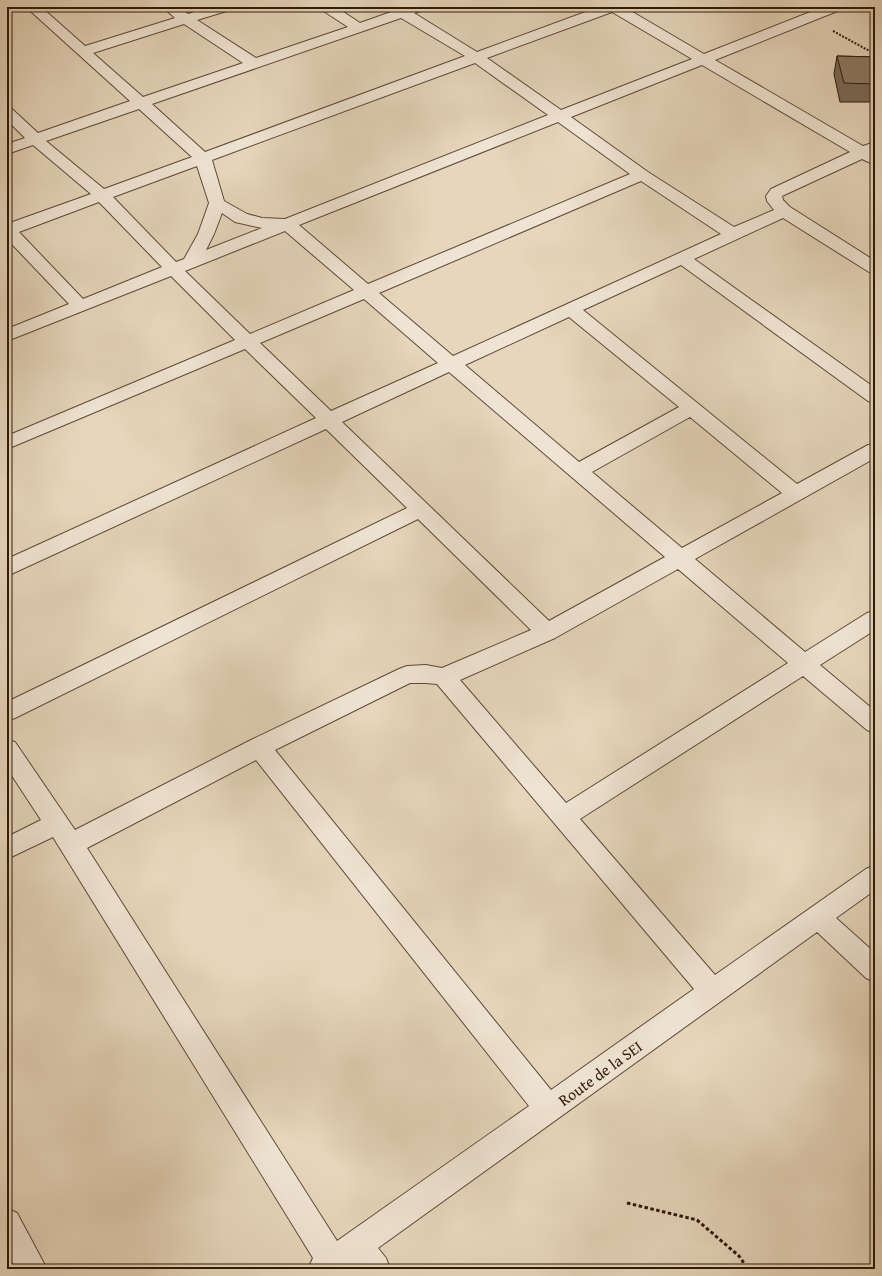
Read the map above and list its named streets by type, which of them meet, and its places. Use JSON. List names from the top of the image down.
{
  "streets": {
    "street": ["Route de la SEI"]
  }
}
